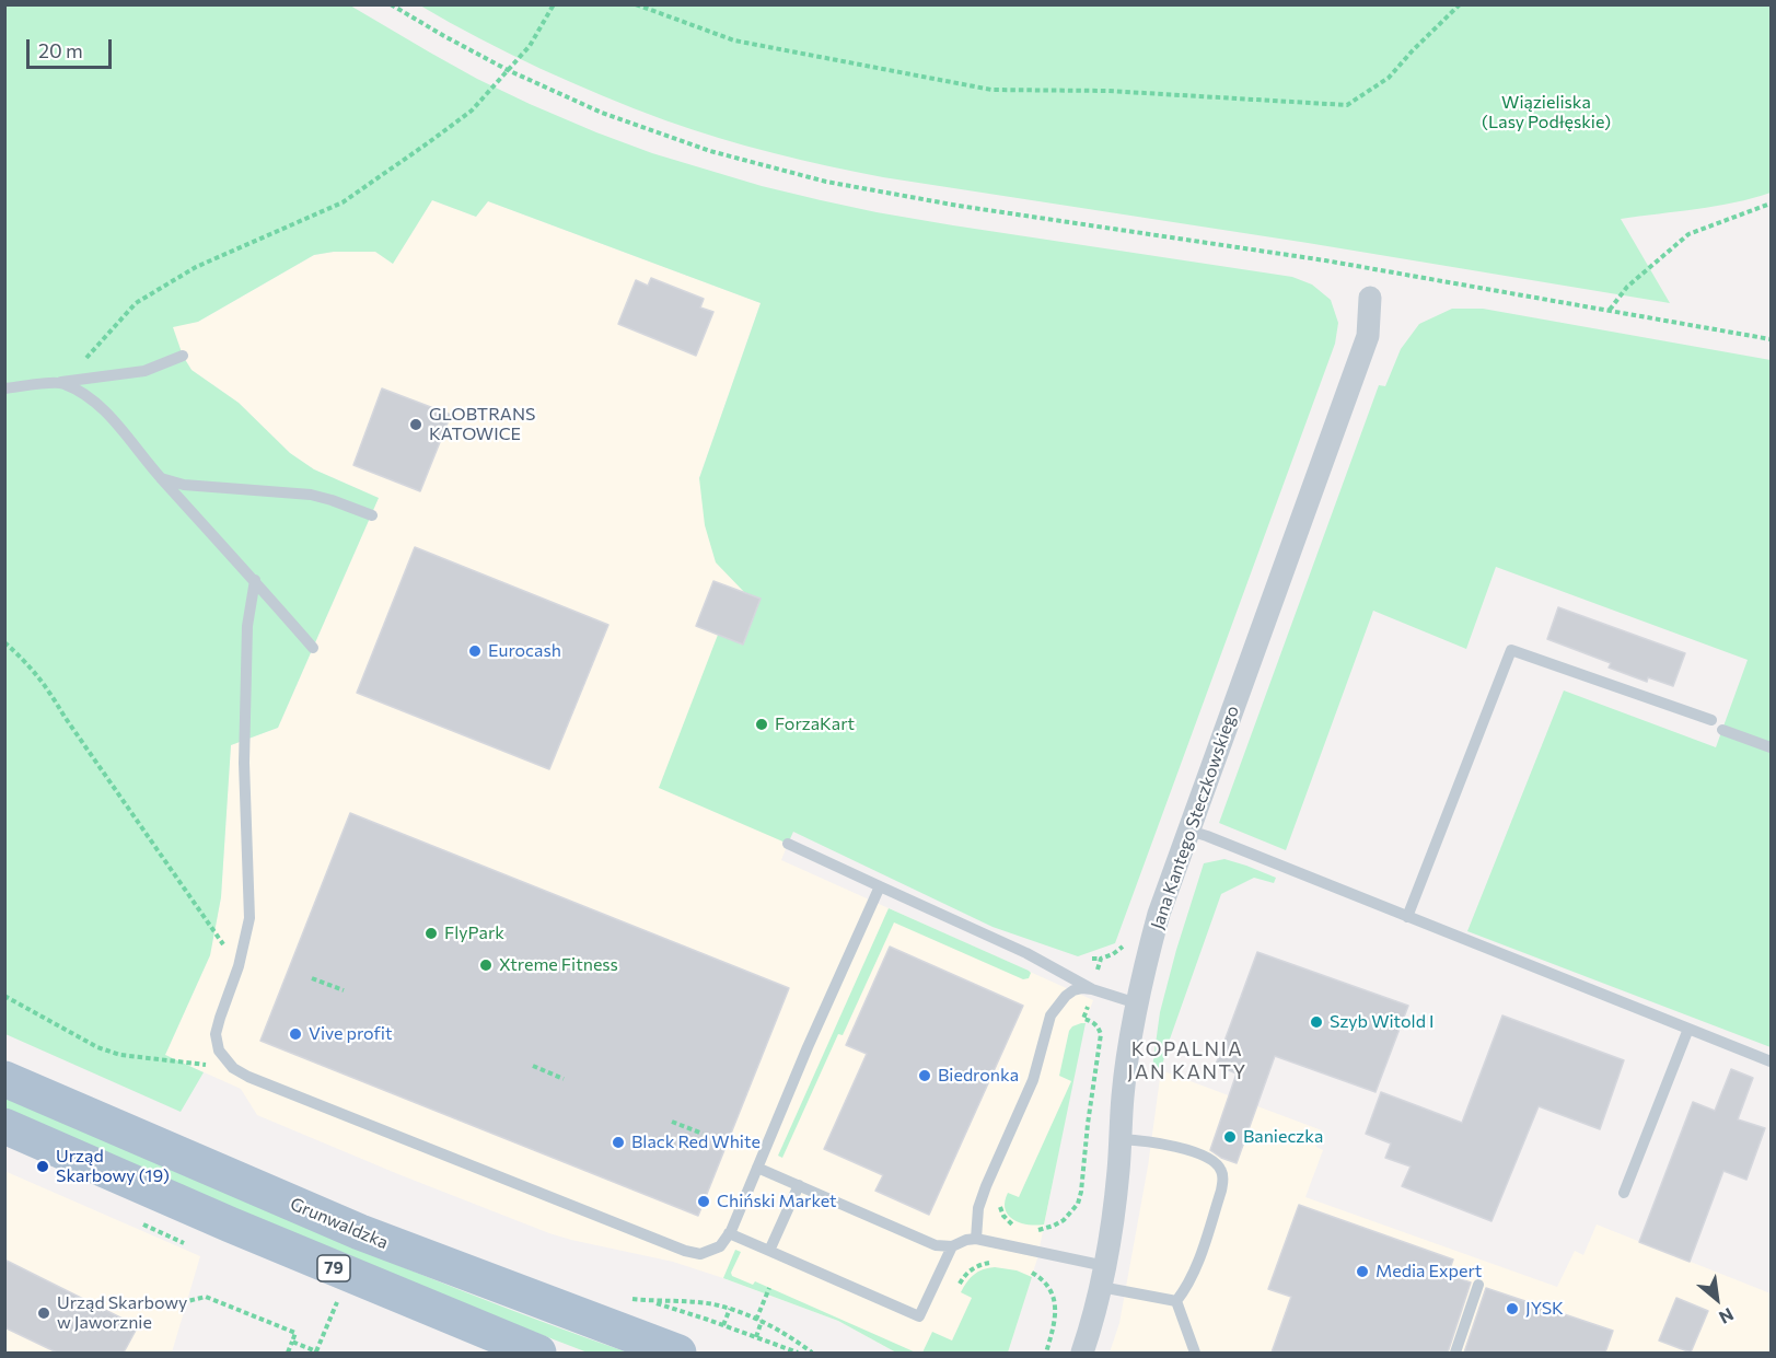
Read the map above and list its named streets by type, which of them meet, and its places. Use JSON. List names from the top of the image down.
{
  "streets": {
    "main road": ["Grunwaldzka", "79"],
    "street": ["Jana Kantego Steczkowskiego"]
  },
  "districts": ["KOPALNIA JAN KANTY"],
  "parks": ["Wiązieliska (Lasy Podłęskie)"],
  "places": [
    "GLOBTRANS KATOWICE",
    "Eurocash",
    "ForzaKart",
    "FlyPark",
    "Xtreme Fitness",
    "Szyb Witold I",
    "Vive profit",
    "Biedronka",
    "Banieczka",
    "Black Red White",
    "Urząd Skarbowy (19)",
    "Chiński Market",
    "Media Expert",
    "JYSK",
    "Urząd Skarbowy w Jaworznie"
  ],
  "scale_bar": "20 m",
  "north": "bottom right"
}
